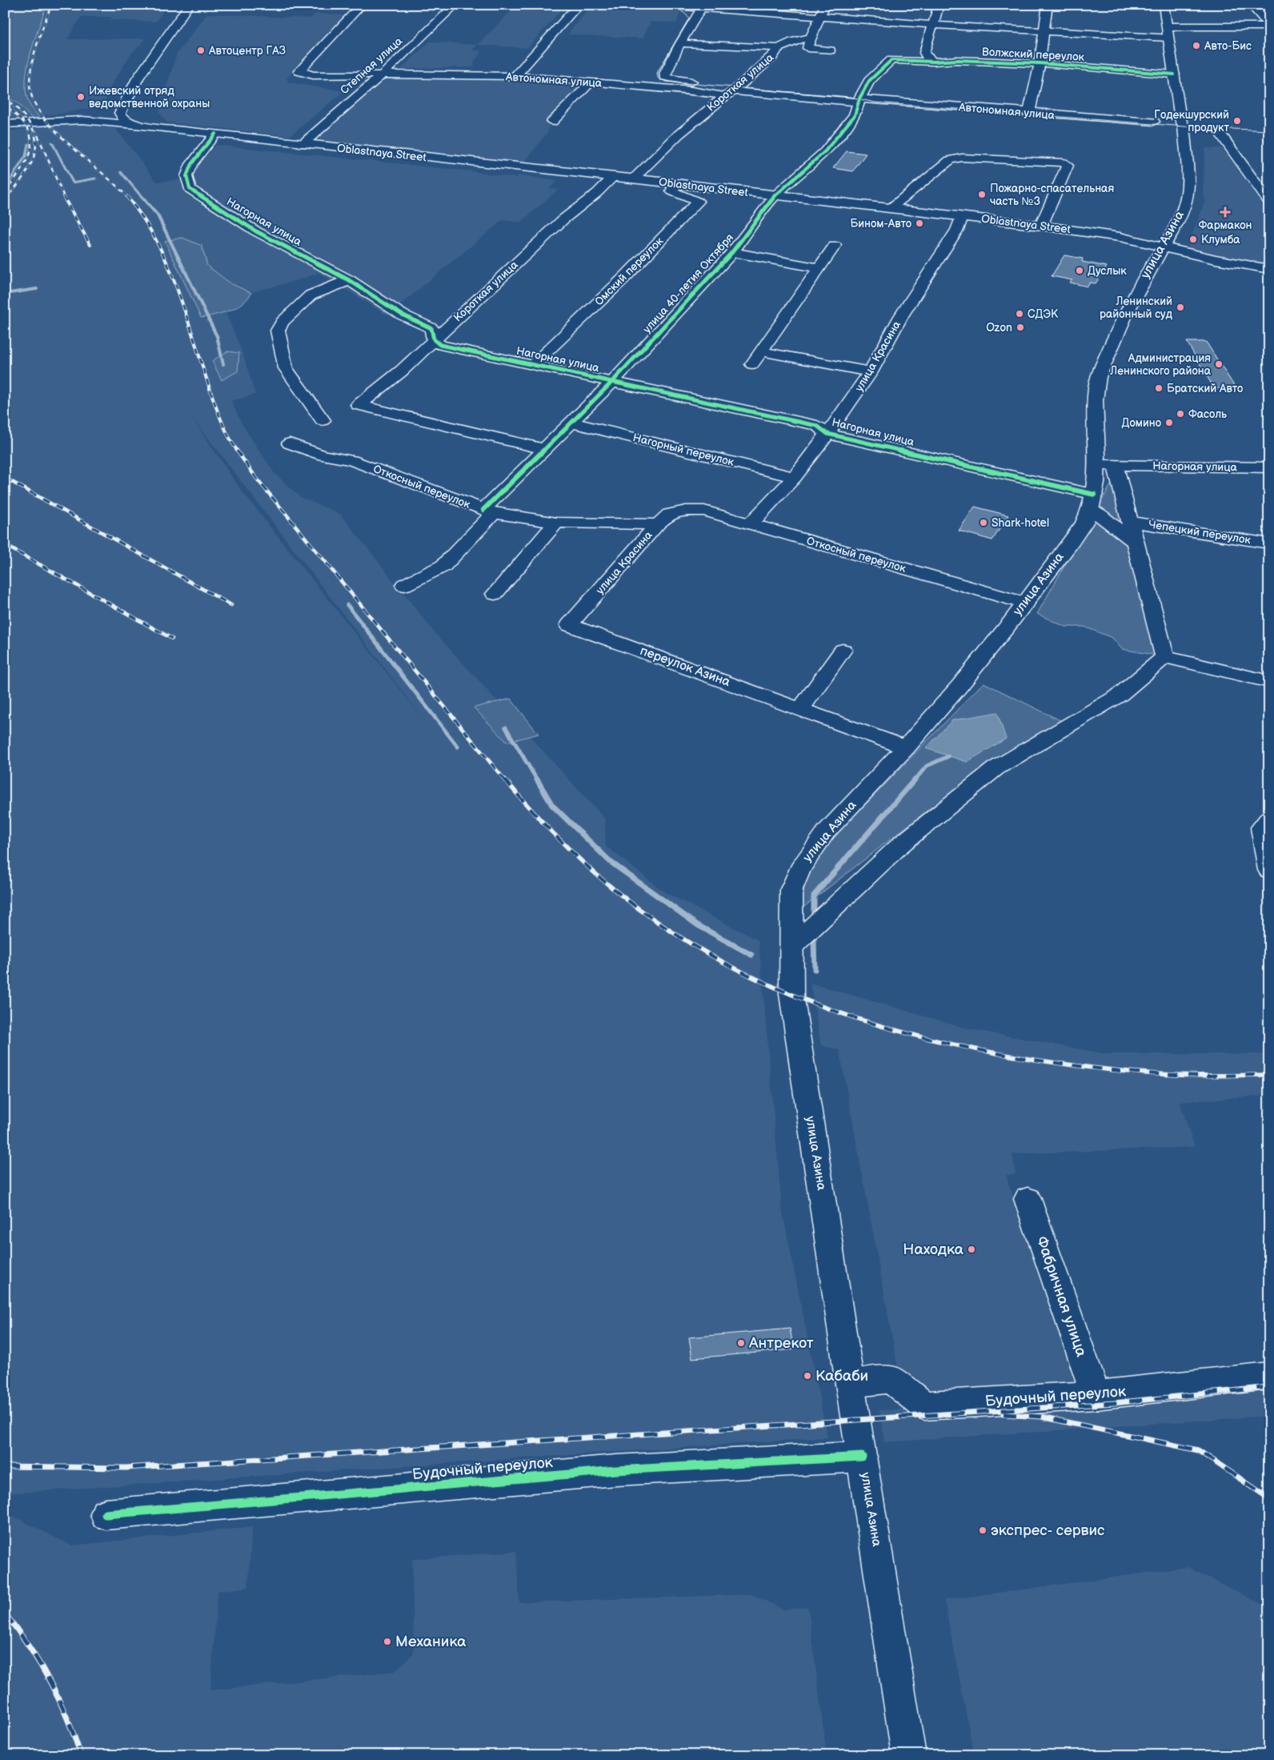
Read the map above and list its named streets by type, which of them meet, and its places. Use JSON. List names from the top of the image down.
{
  "streets": {
    "street": [
      "Волжский переулок",
      "Степная улица",
      "Автономная улица",
      "Короткая улица",
      "Oblastnaya Street",
      "Нагорная улица",
      "улица Азина",
      "Омский переулок",
      "улица 40-летия Октября",
      "улица Красина",
      "Нагорный переулок",
      "Откосный переулок",
      "Чепецкий переулок",
      "переулок Азина",
      "Фабричная улица",
      "Будочный переулок"
    ]
  },
  "crossings": [
    ["Волжский переулок", "улица Азина"],
    ["Волжский переулок", "улица 40-летия Октября"],
    ["Степная улица", "Автономная улица"],
    ["Степная улица", "Oblastnaya Street"],
    ["Автономная улица", "Короткая улица"],
    ["Автономная улица", "улица 40-летия Октября"],
    ["Короткая улица", "Oblastnaya Street"],
    ["Короткая улица", "Нагорная улица"],
    ["Короткая улица", "улица 40-летия Октября"],
    ["Oblastnaya Street", "Нагорная улица"],
    ["Oblastnaya Street", "улица Азина"],
    ["Oblastnaya Street", "Омский переулок"],
    ["Oblastnaya Street", "улица 40-летия Октября"],
    ["Oblastnaya Street", "улица Красина"],
    ["Нагорная улица", "улица Азина"],
    ["Нагорная улица", "Омский переулок"],
    ["Нагорная улица", "улица 40-летия Октября"],
    ["Нагорная улица", "улица Красина"],
    ["улица Азина", "Откосный переулок"],
    ["улица Азина", "переулок Азина"],
    ["улица Азина", "Будочный переулок"],
    ["улица 40-летия Октября", "Нагорный переулок"],
    ["улица 40-летия Октября", "Откосный переулок"],
    ["улица Красина", "Нагорный переулок"],
    ["улица Красина", "Откосный переулок"],
    ["улица Красина", "переулок Азина"],
    ["Фабричная улица", "Будочный переулок"]
  ],
  "places": {
    "other": [
      "Авто-Бис",
      "Автоцентр ГАЗ",
      "Ижевский отряд ведомственной охраны",
      "Годекшурский продукт",
      "Пожарно-спасательная часть №3",
      "Бином-Авто",
      "Клумба",
      "Дуслык",
      "Ленинский районный суд",
      "СДЭК",
      "Ozon",
      "Администрация Ленинского района",
      "Братский Авто",
      "Фасоль",
      "Домино",
      "Shark-hotel",
      "Находка",
      "Антрекот",
      "Кабаби",
      "экспрес- сервис",
      "Механика"
    ],
    "health": ["Фармакон"]
  }
}
